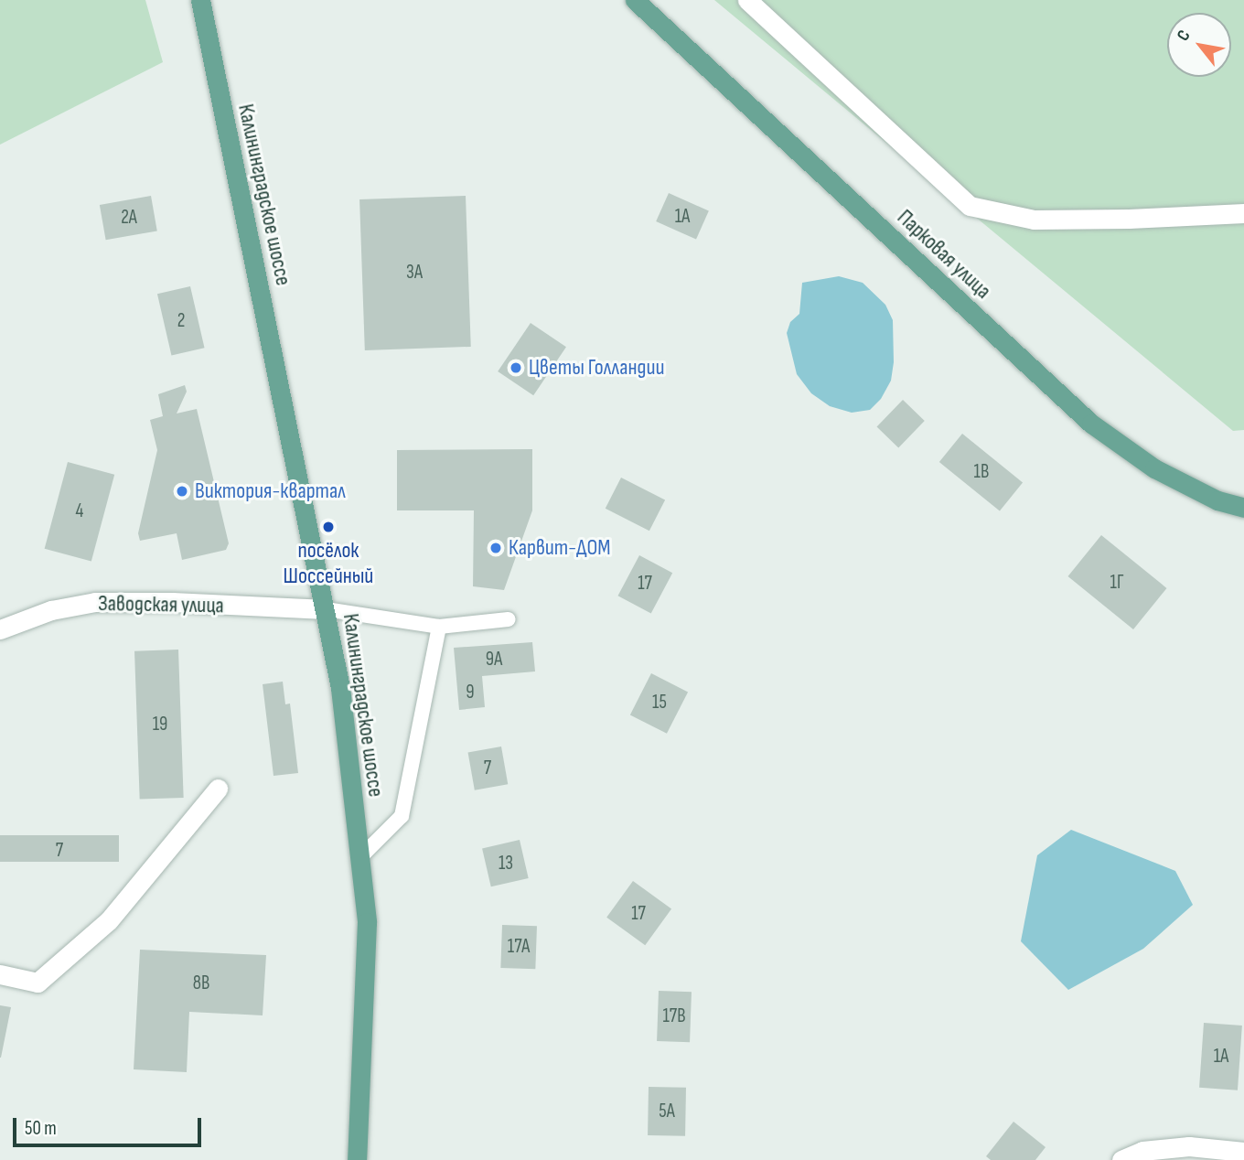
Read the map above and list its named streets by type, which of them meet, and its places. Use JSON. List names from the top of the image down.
{
  "streets": {
    "main road": ["Калининградское шоссе", "Парковая улица"],
    "street": ["Заводская улица"]
  },
  "crossings": [
    ["Калининградское шоссе", "Заводская улица"]
  ],
  "places": [
    "Цветы Голландии",
    "Виктория-квартал",
    "посёлок Шоссейный",
    "Карвит-ДОМ"
  ],
  "house_numbers": [
    "1А",
    "2А",
    "3А",
    "2",
    "1В",
    "4",
    "1Г",
    "17",
    "9А",
    "9",
    "15",
    "19",
    "7",
    "7",
    "13",
    "17",
    "17А",
    "8В",
    "17В",
    "1А",
    "5А"
  ],
  "scale_bar": "50 m",
  "north": "top left"
}
